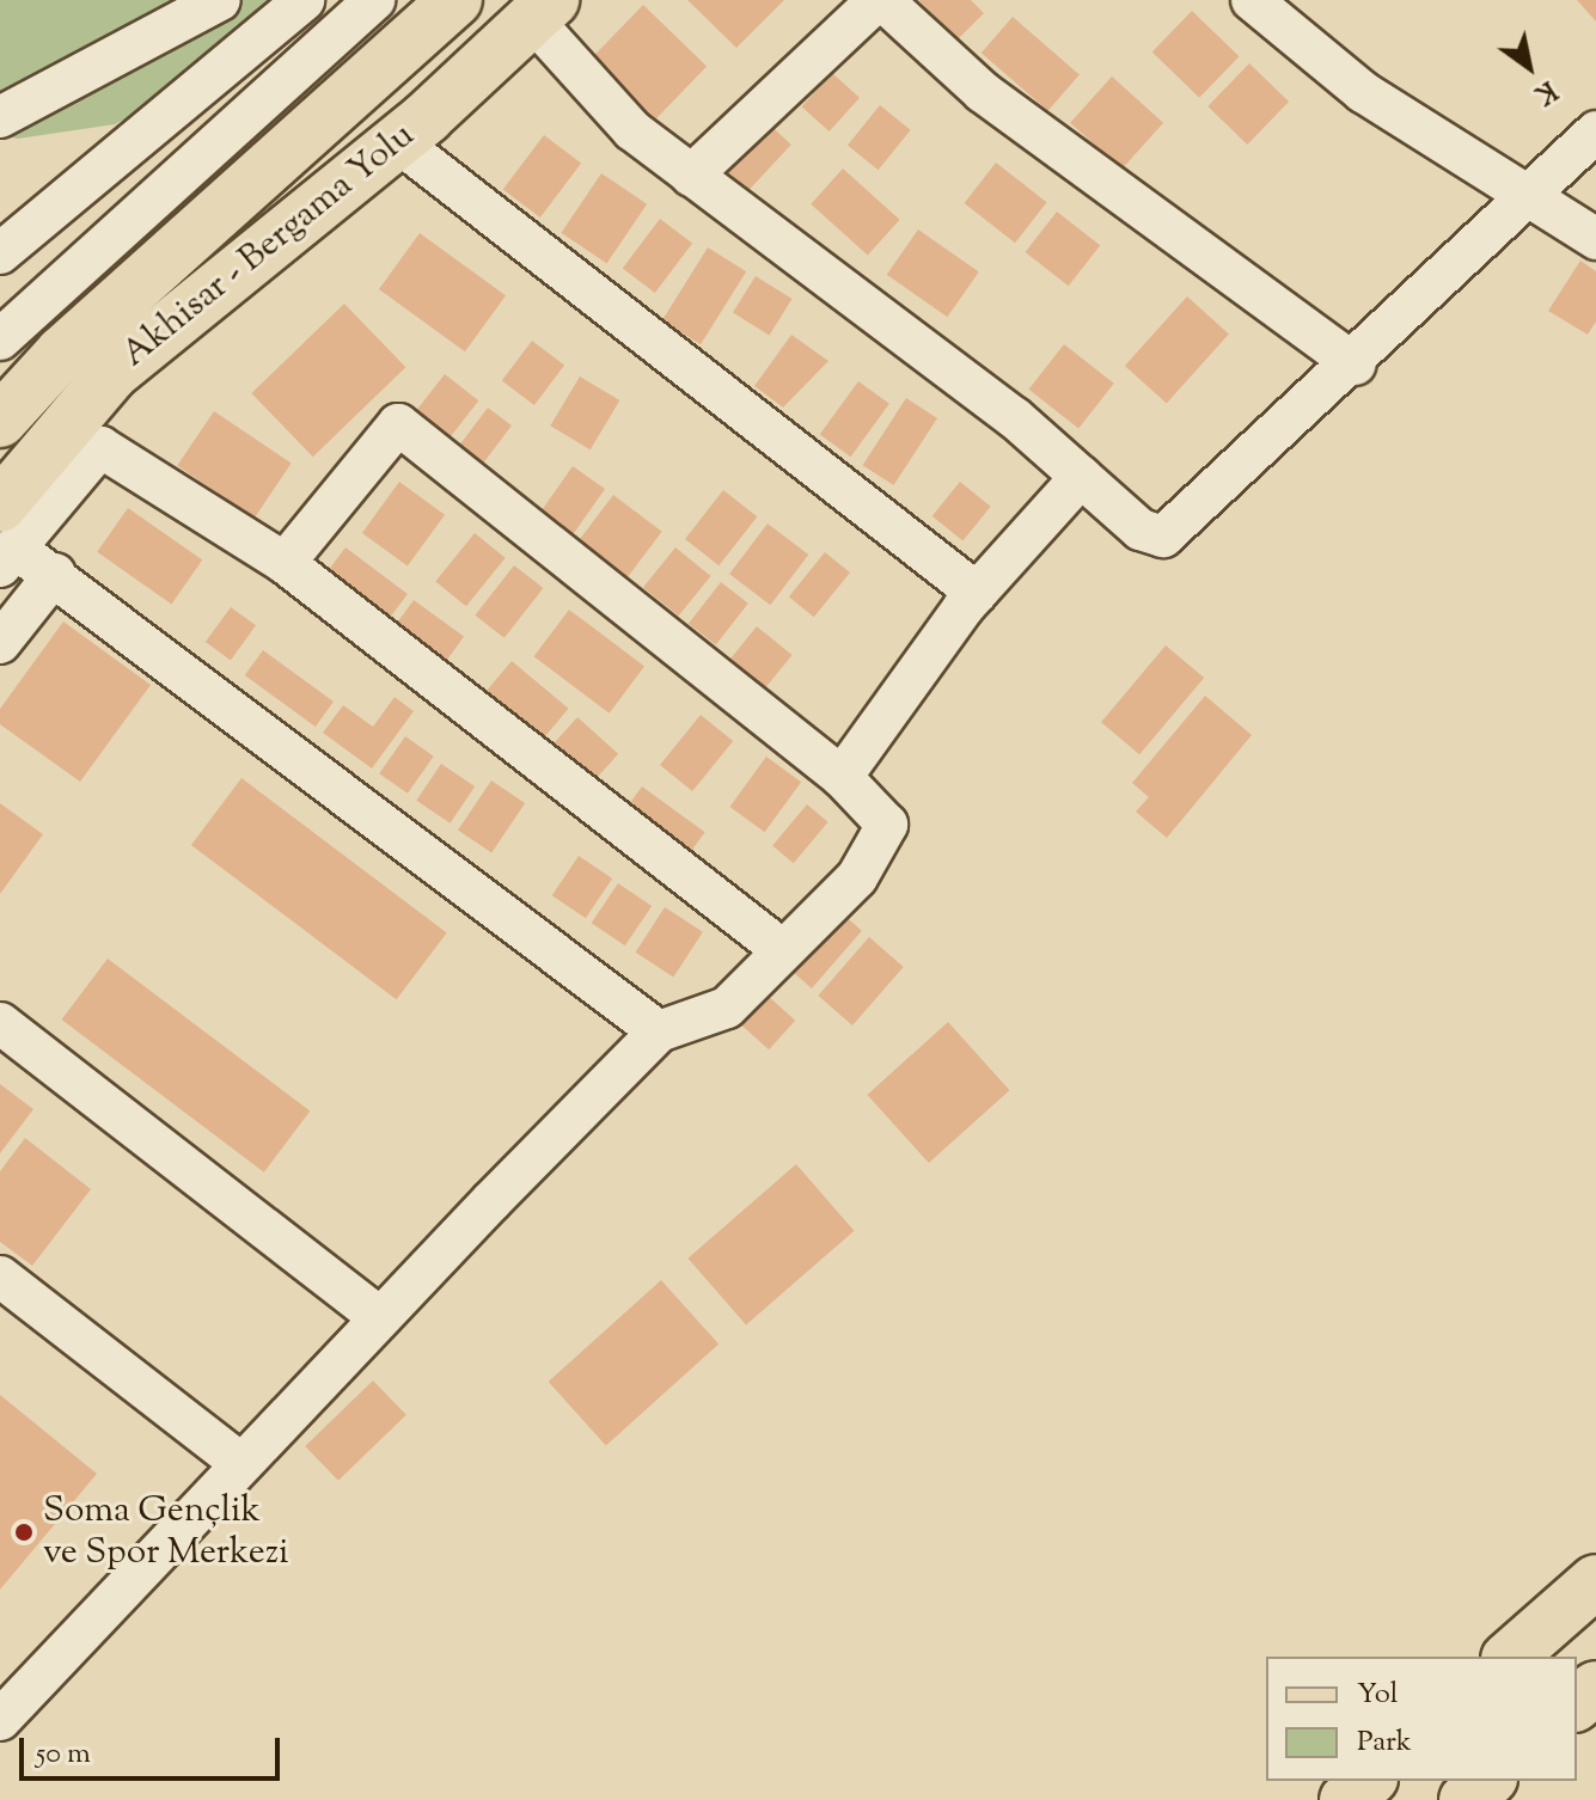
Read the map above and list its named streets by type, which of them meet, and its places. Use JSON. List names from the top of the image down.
{
  "streets": {
    "main road": ["Akhisar - Bergama Yolu"]
  },
  "places": ["Soma Gençlik ve Spor Merkezi"],
  "legend": ["Yol", "Park"],
  "scale_bar": "50 m",
  "north": "bottom right"
}
